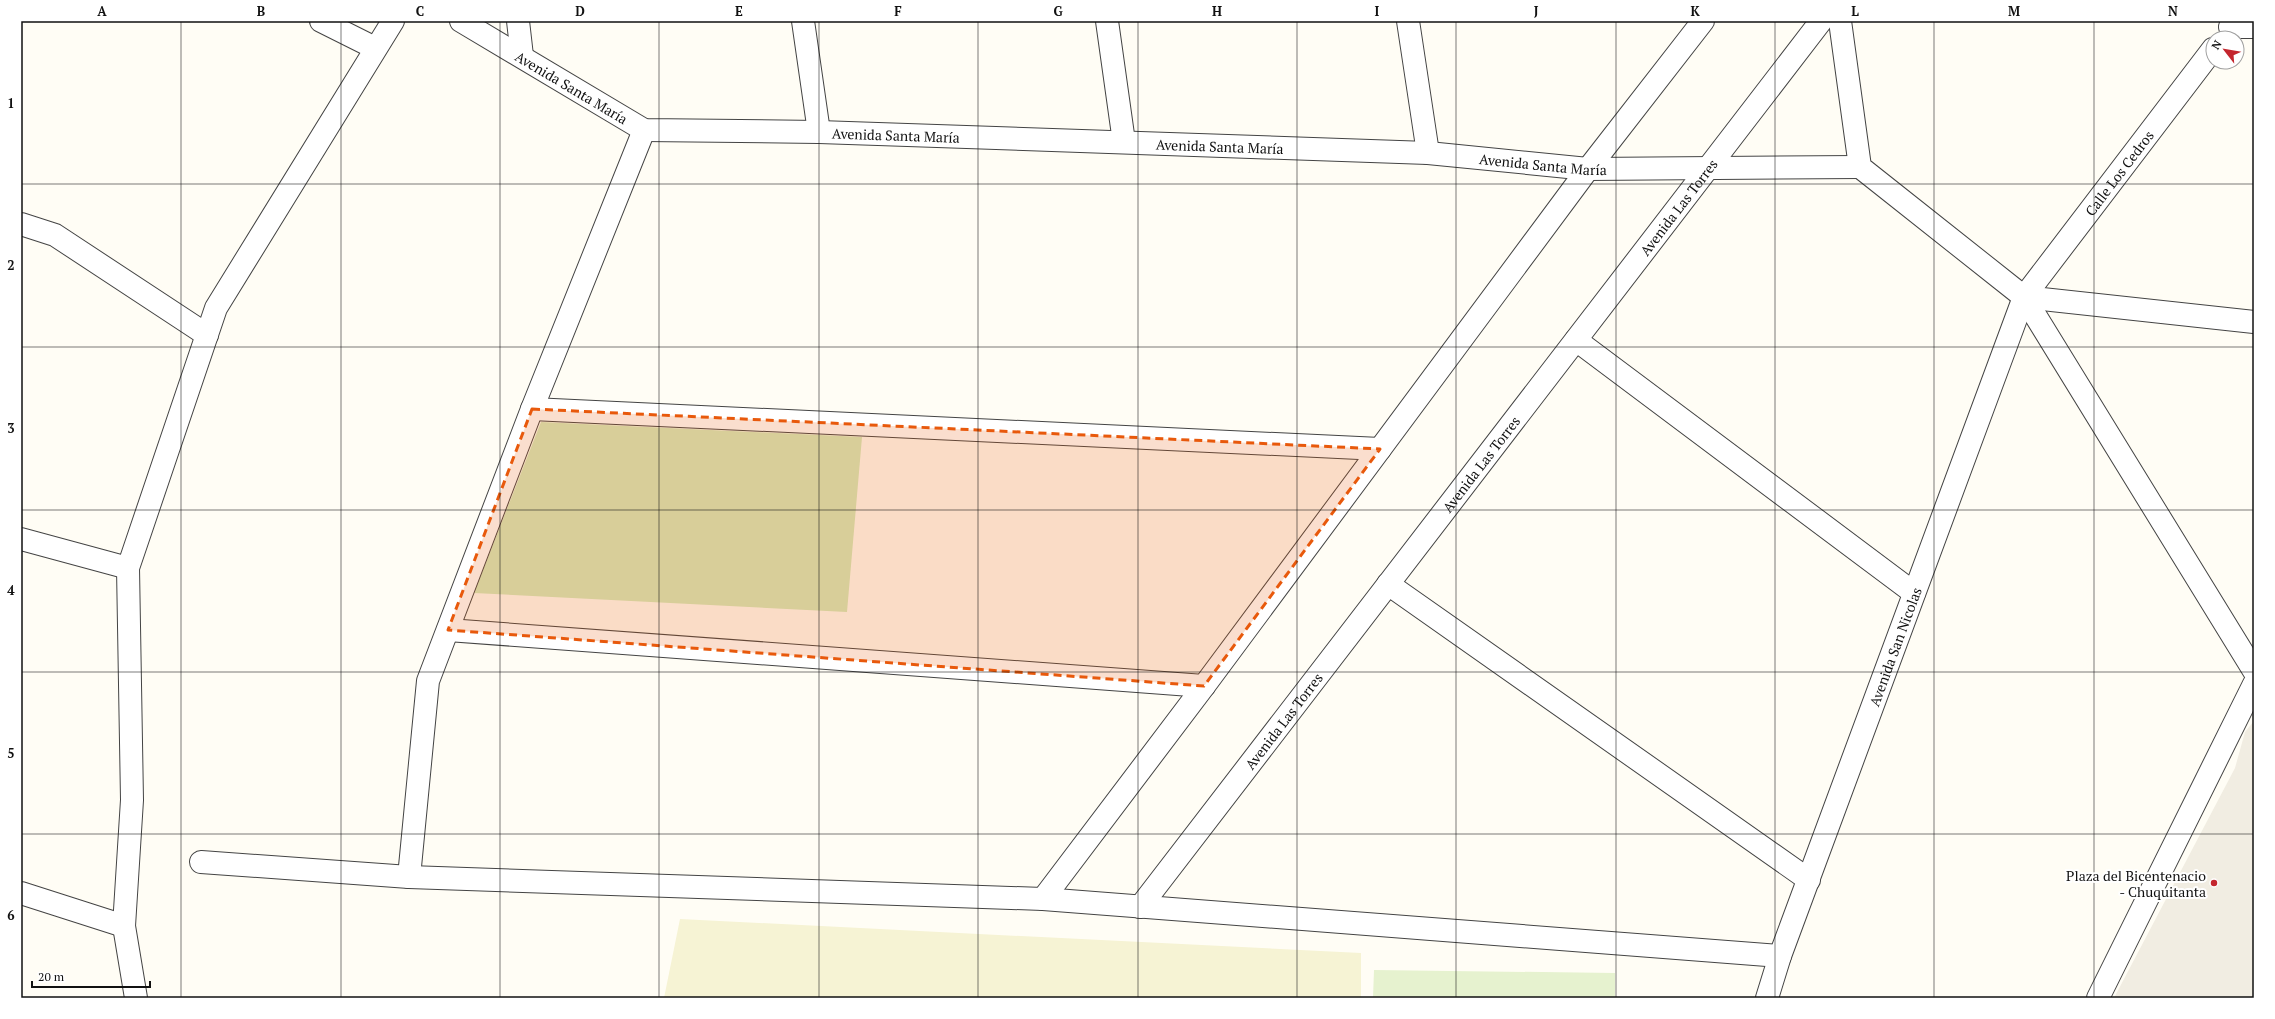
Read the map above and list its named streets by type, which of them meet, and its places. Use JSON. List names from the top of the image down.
{
  "streets": {
    "street": [
      "Avenida Santa María",
      "Calle Los Cedros",
      "Avenida Las Torres",
      "Avenida San Nicolas"
    ]
  },
  "crossings": [
    ["Avenida Santa María", "Avenida Las Torres"],
    ["Calle Los Cedros", "Avenida San Nicolas"]
  ],
  "places": ["Plaza del Bicentenacio - Chuquitanta"],
  "scale_bar": "20 m",
  "north": "top left",
  "grid": {
    "columns": [
      "A",
      "B",
      "C",
      "D",
      "E",
      "F",
      "G",
      "H",
      "I",
      "J",
      "K",
      "L",
      "M",
      "N"
    ],
    "rows": [
      "1",
      "2",
      "3",
      "4",
      "5",
      "6"
    ]
  }
}
